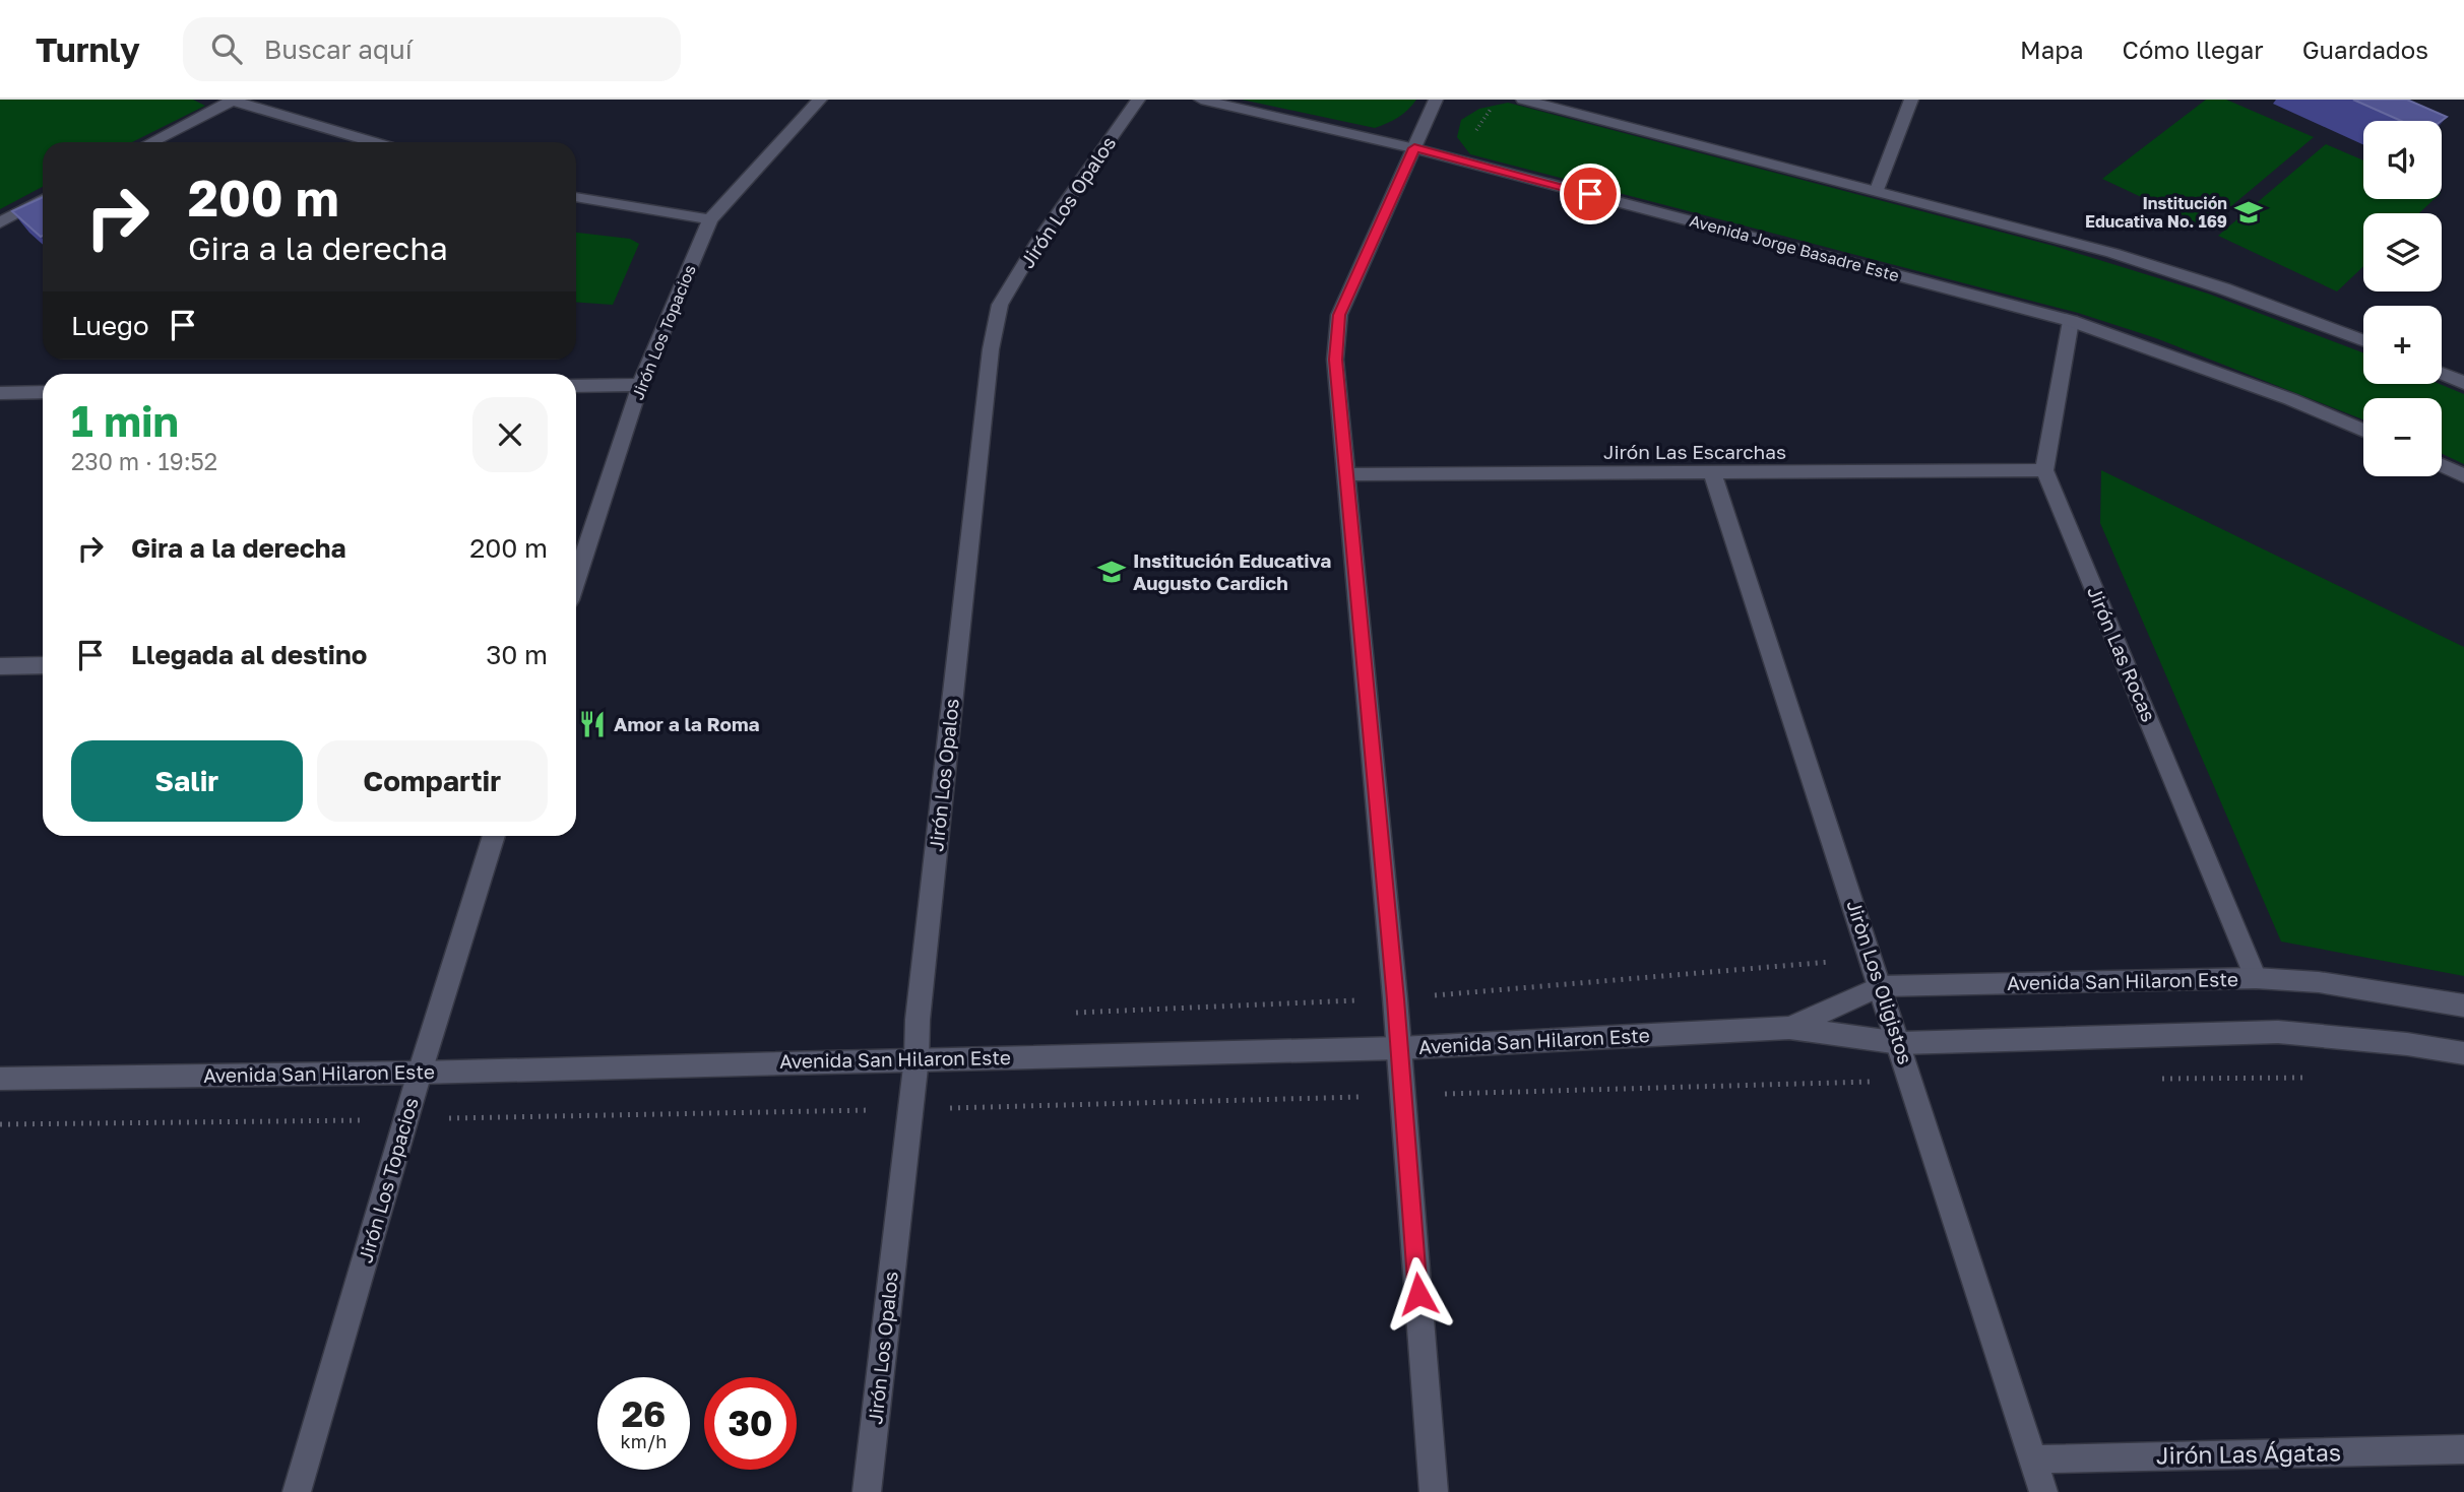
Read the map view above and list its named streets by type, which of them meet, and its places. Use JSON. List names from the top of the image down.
{
  "streets": {
    "street": [
      "Jirón Los Opalos",
      "Avenida Jorge Basadre Este",
      "Jirón Los Topacios",
      "Jirón Las Escarchas",
      "Jirón Las Rocas",
      "Avenida San Hilaron Este",
      "Jiròn Los Oligistos",
      "Jirón Las Ágatas"
    ]
  },
  "crossings": [
    ["Jirón Los Opalos", "Avenida San Hilaron Este"],
    ["Jirón Los Topacios", "Avenida San Hilaron Este"],
    ["Jirón Las Escarchas", "Jirón Las Rocas"],
    ["Jirón Las Escarchas", "Jiròn Los Oligistos"],
    ["Jirón Las Rocas", "Avenida San Hilaron Este"],
    ["Avenida San Hilaron Este", "Jiròn Los Oligistos"],
    ["Jiròn Los Oligistos", "Jirón Las Ágatas"]
  ],
  "places": {
    "school or university": ["Institución Educativa No. 169", "Institución Educativa Augusto Cardich"],
    "restaurant": ["Amor a la Roma"]
  },
  "page": {
    "header": "Turnly",
    "search": "Buscar aquí",
    "nav": ["Mapa", "Cómo llegar", "Guardados"],
    "map_buttons": ["+", "−"],
    "turn": ["200 m", "Gira a la derecha"],
    "then": "Luego",
    "heading": ["1 min", "230 m · 19:52"],
    "list": [
      {
        "name": "Gira a la derecha",
        "value": "200 m"
      },
      {
        "name": "Llegada al destino",
        "value": "30 m"
      }
    ],
    "buttons": ["Salir", "Compartir"],
    "speed": "26 km/h",
    "limit": "30"
  }
}
